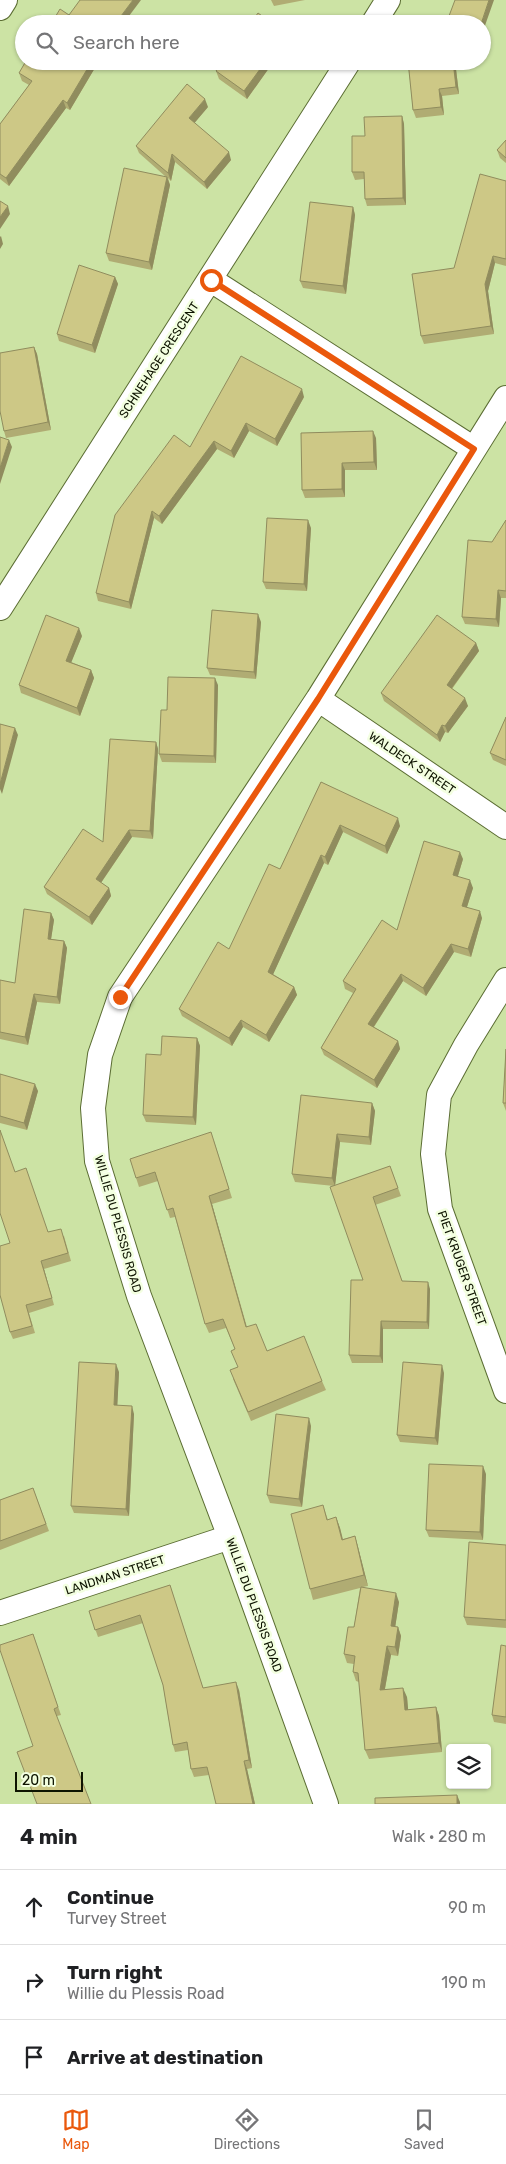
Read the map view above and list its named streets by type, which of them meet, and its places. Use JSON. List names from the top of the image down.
{
  "streets": {
    "street": [
      "SCHNEHAGE CRESCENT",
      "WALDECK STREET",
      "WILLIE DU PLESSIS ROAD",
      "PIET KRUGER STREET",
      "LANDMAN STREET"
    ]
  },
  "crossings": [
    ["WALDECK STREET", "WILLIE DU PLESSIS ROAD"],
    ["WILLIE DU PLESSIS ROAD", "LANDMAN STREET"]
  ],
  "scale_bar": "20 m",
  "page": {
    "search": "Search here",
    "scale": "20 m",
    "heading": ["4 min", "Walk · 280 m"],
    "list": [
      ["Continue", "Turvey Street", "90 m"],
      ["Turn right", "Willie du Plessis Road", "190 m"],
      "Arrive at destination"
    ],
    "nav": ["Map", "Directions", "Saved"]
  }
}
